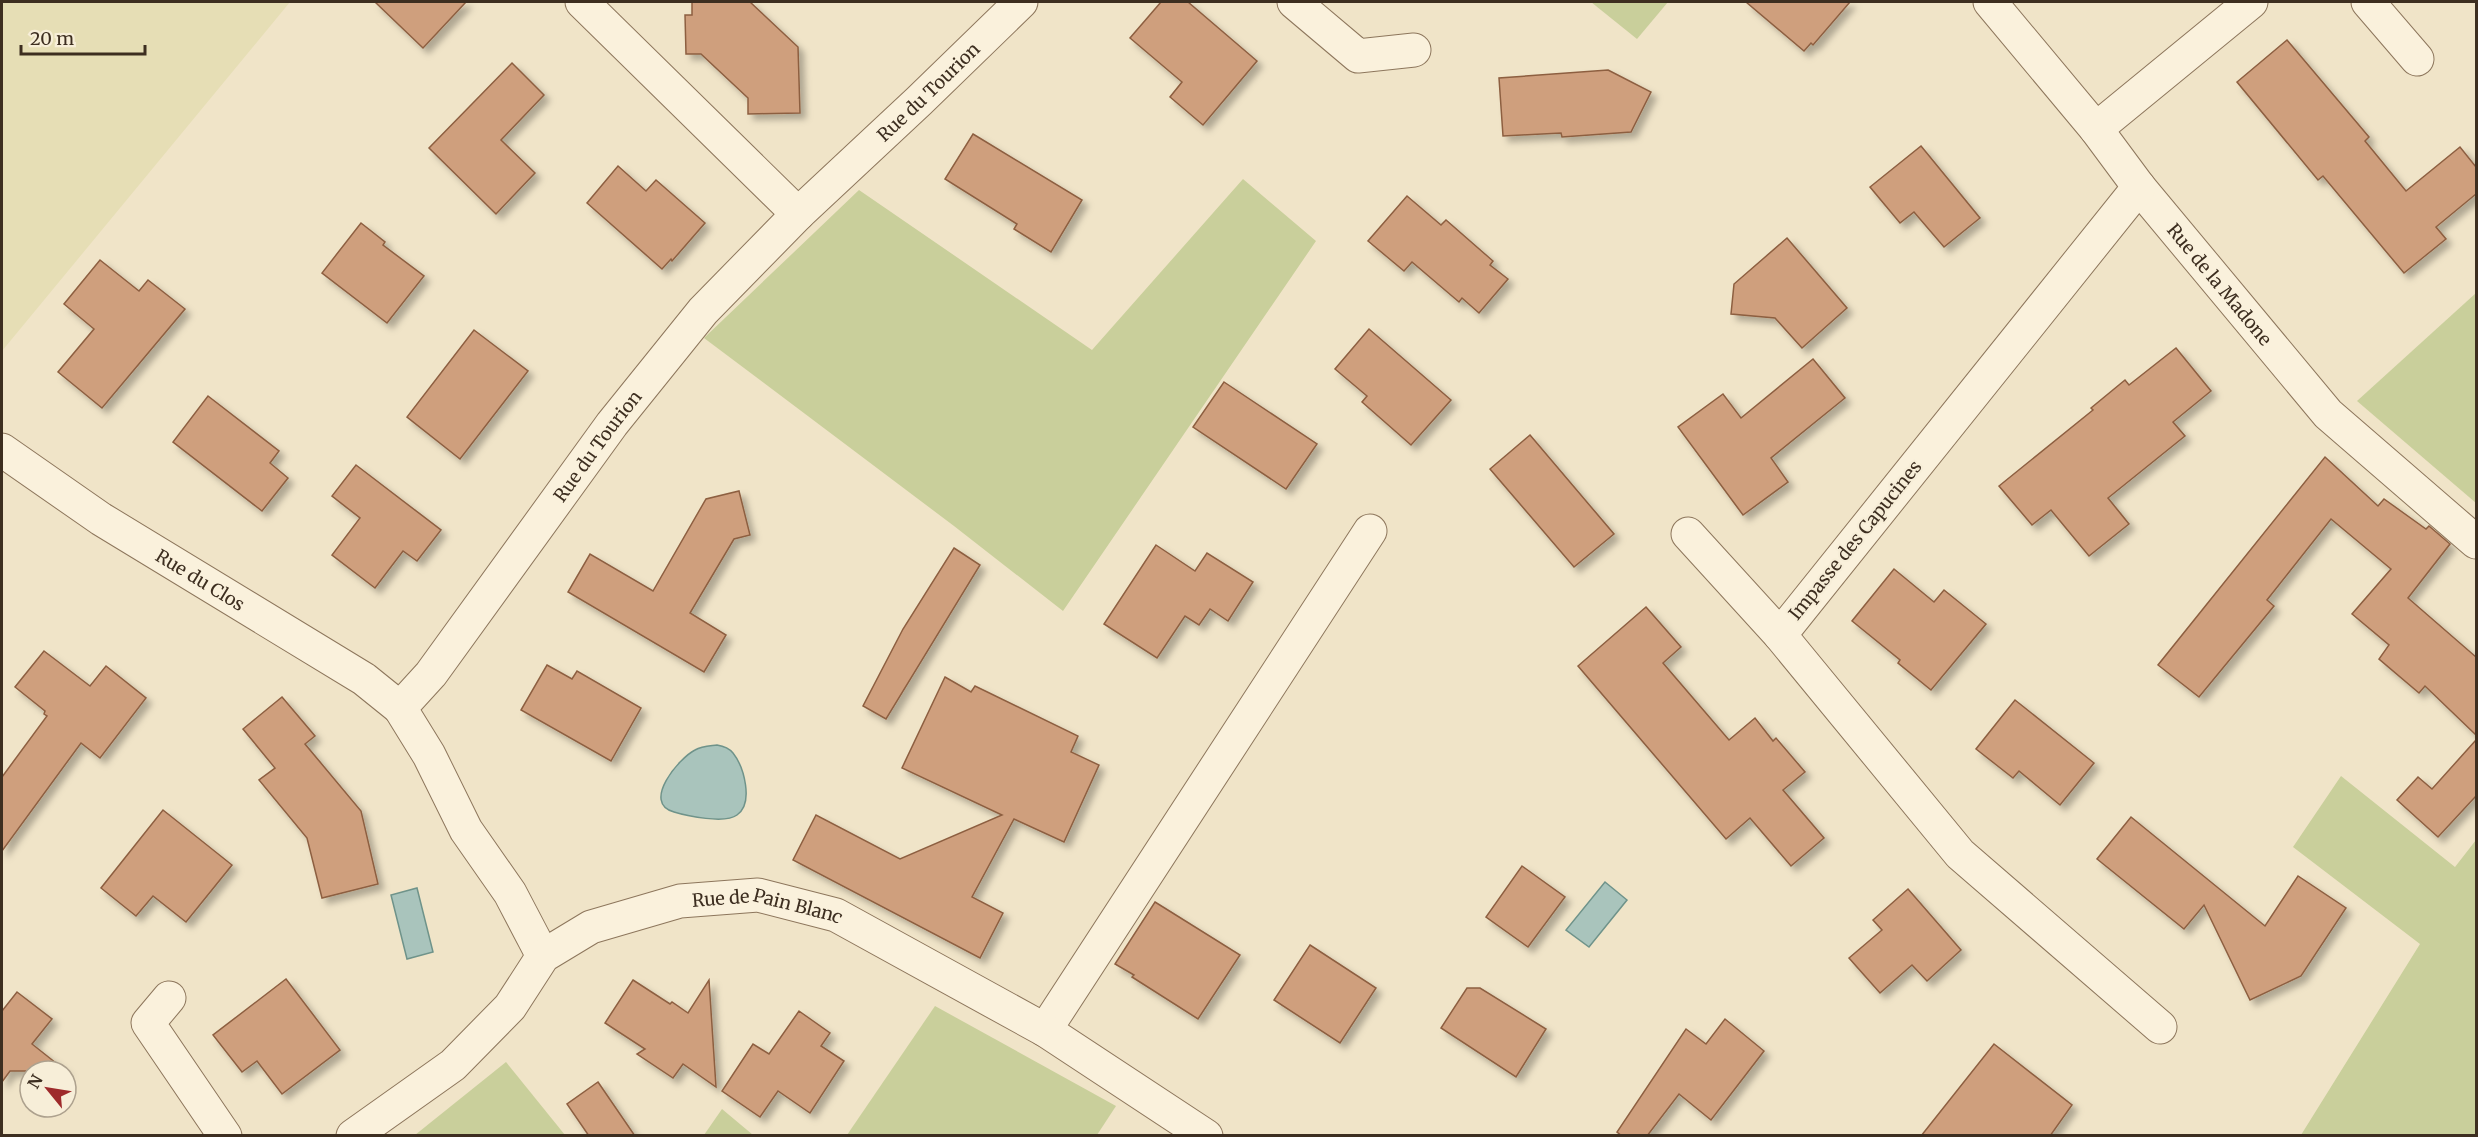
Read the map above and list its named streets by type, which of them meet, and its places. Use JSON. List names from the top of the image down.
{
  "streets": {
    "street": [
      "Rue du Tourion",
      "Rue de la Madone",
      "Impasse des Capucines",
      "Rue du Clos",
      "Rue de Pain Blanc"
    ]
  },
  "crossings": [
    ["Rue du Tourion", "Rue du Clos"],
    ["Rue de la Madone", "Impasse des Capucines"]
  ],
  "scale_bar": "20 m",
  "north": "top left"
}
